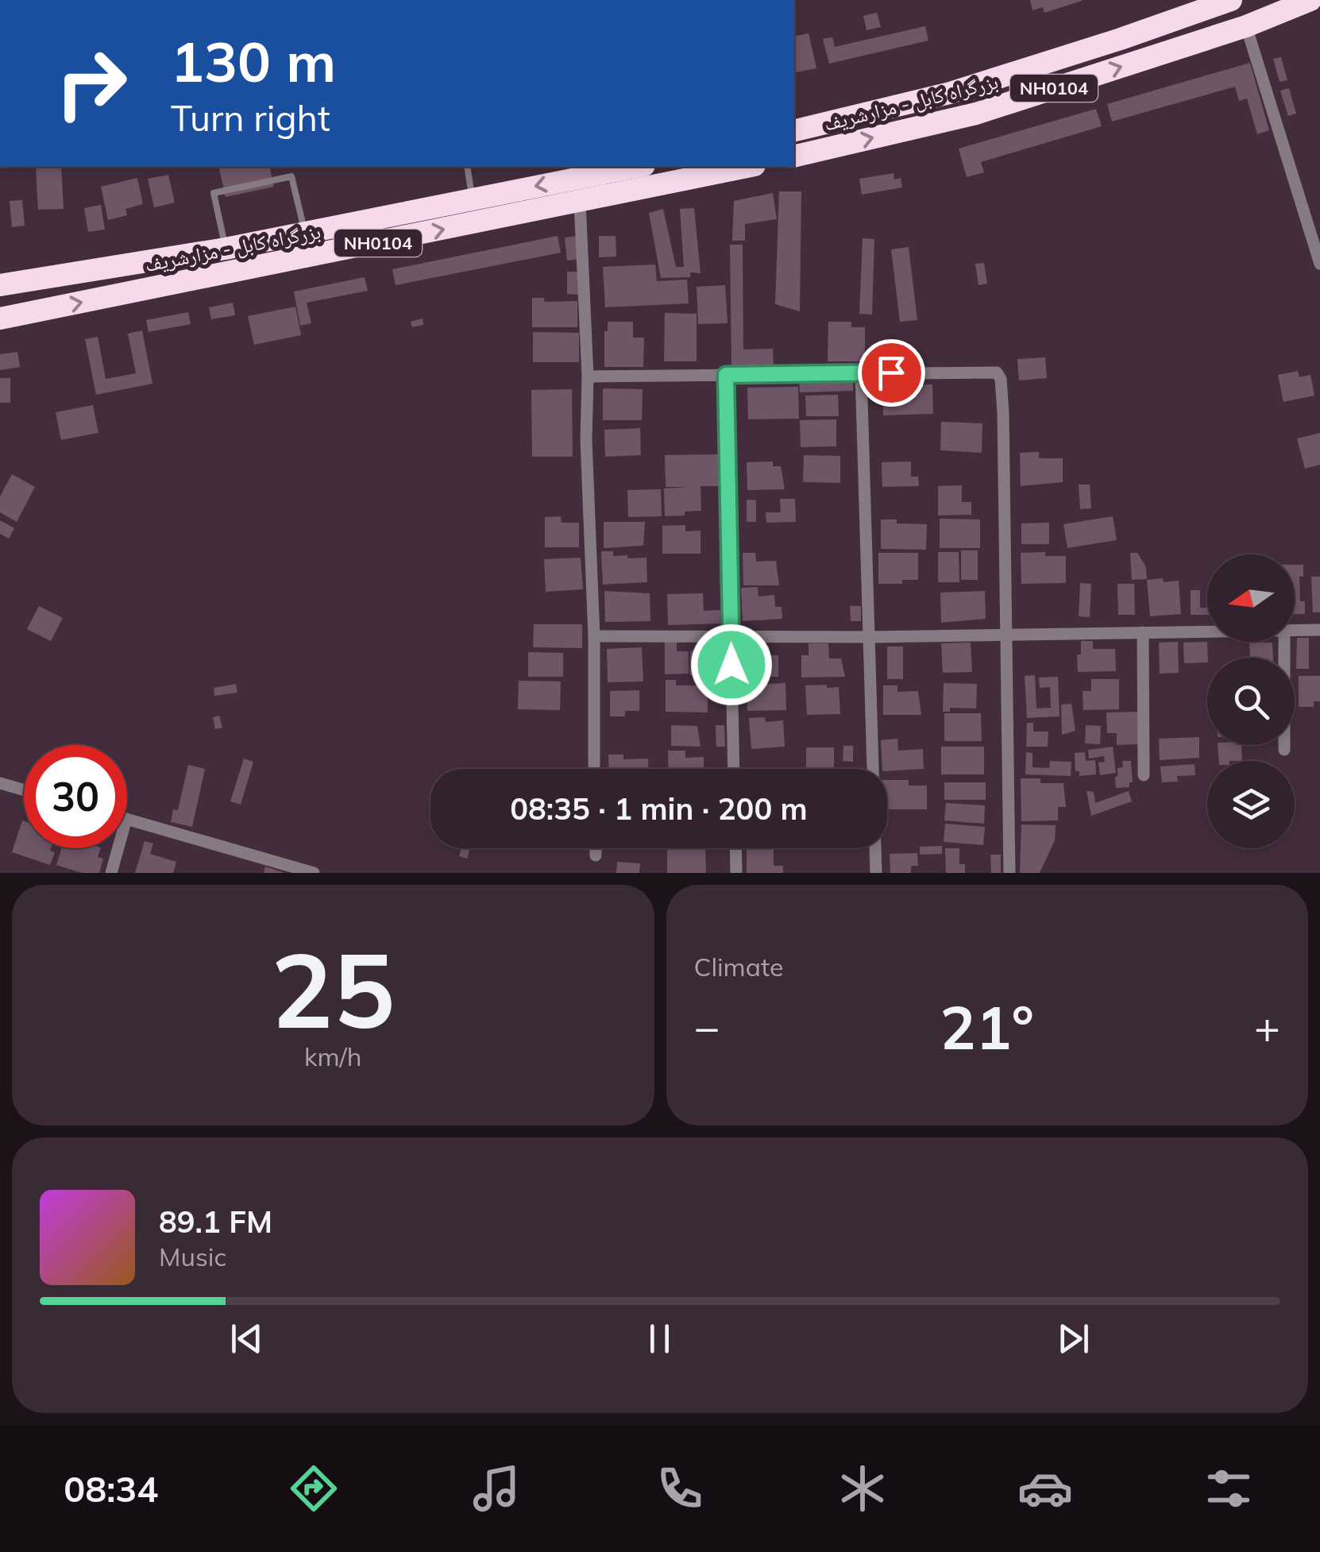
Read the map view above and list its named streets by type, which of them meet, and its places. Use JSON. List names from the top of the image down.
{
  "streets": {
    "highway": ["NH0104", "بزرگراه کابل - مزارشریف"]
  },
  "north": "left",
  "page": {
    "turn": ["130 m", "Turn right"],
    "limit": "30",
    "trip": "08:35 · 1 min · 200 m",
    "tile": [
      ["25", "km/h"],
      "Climate"
    ],
    "heat": ["−", "21°", "+"],
    "song": ["89.1 FM", "Music"],
    "tabs": "08:34"
  }
}
